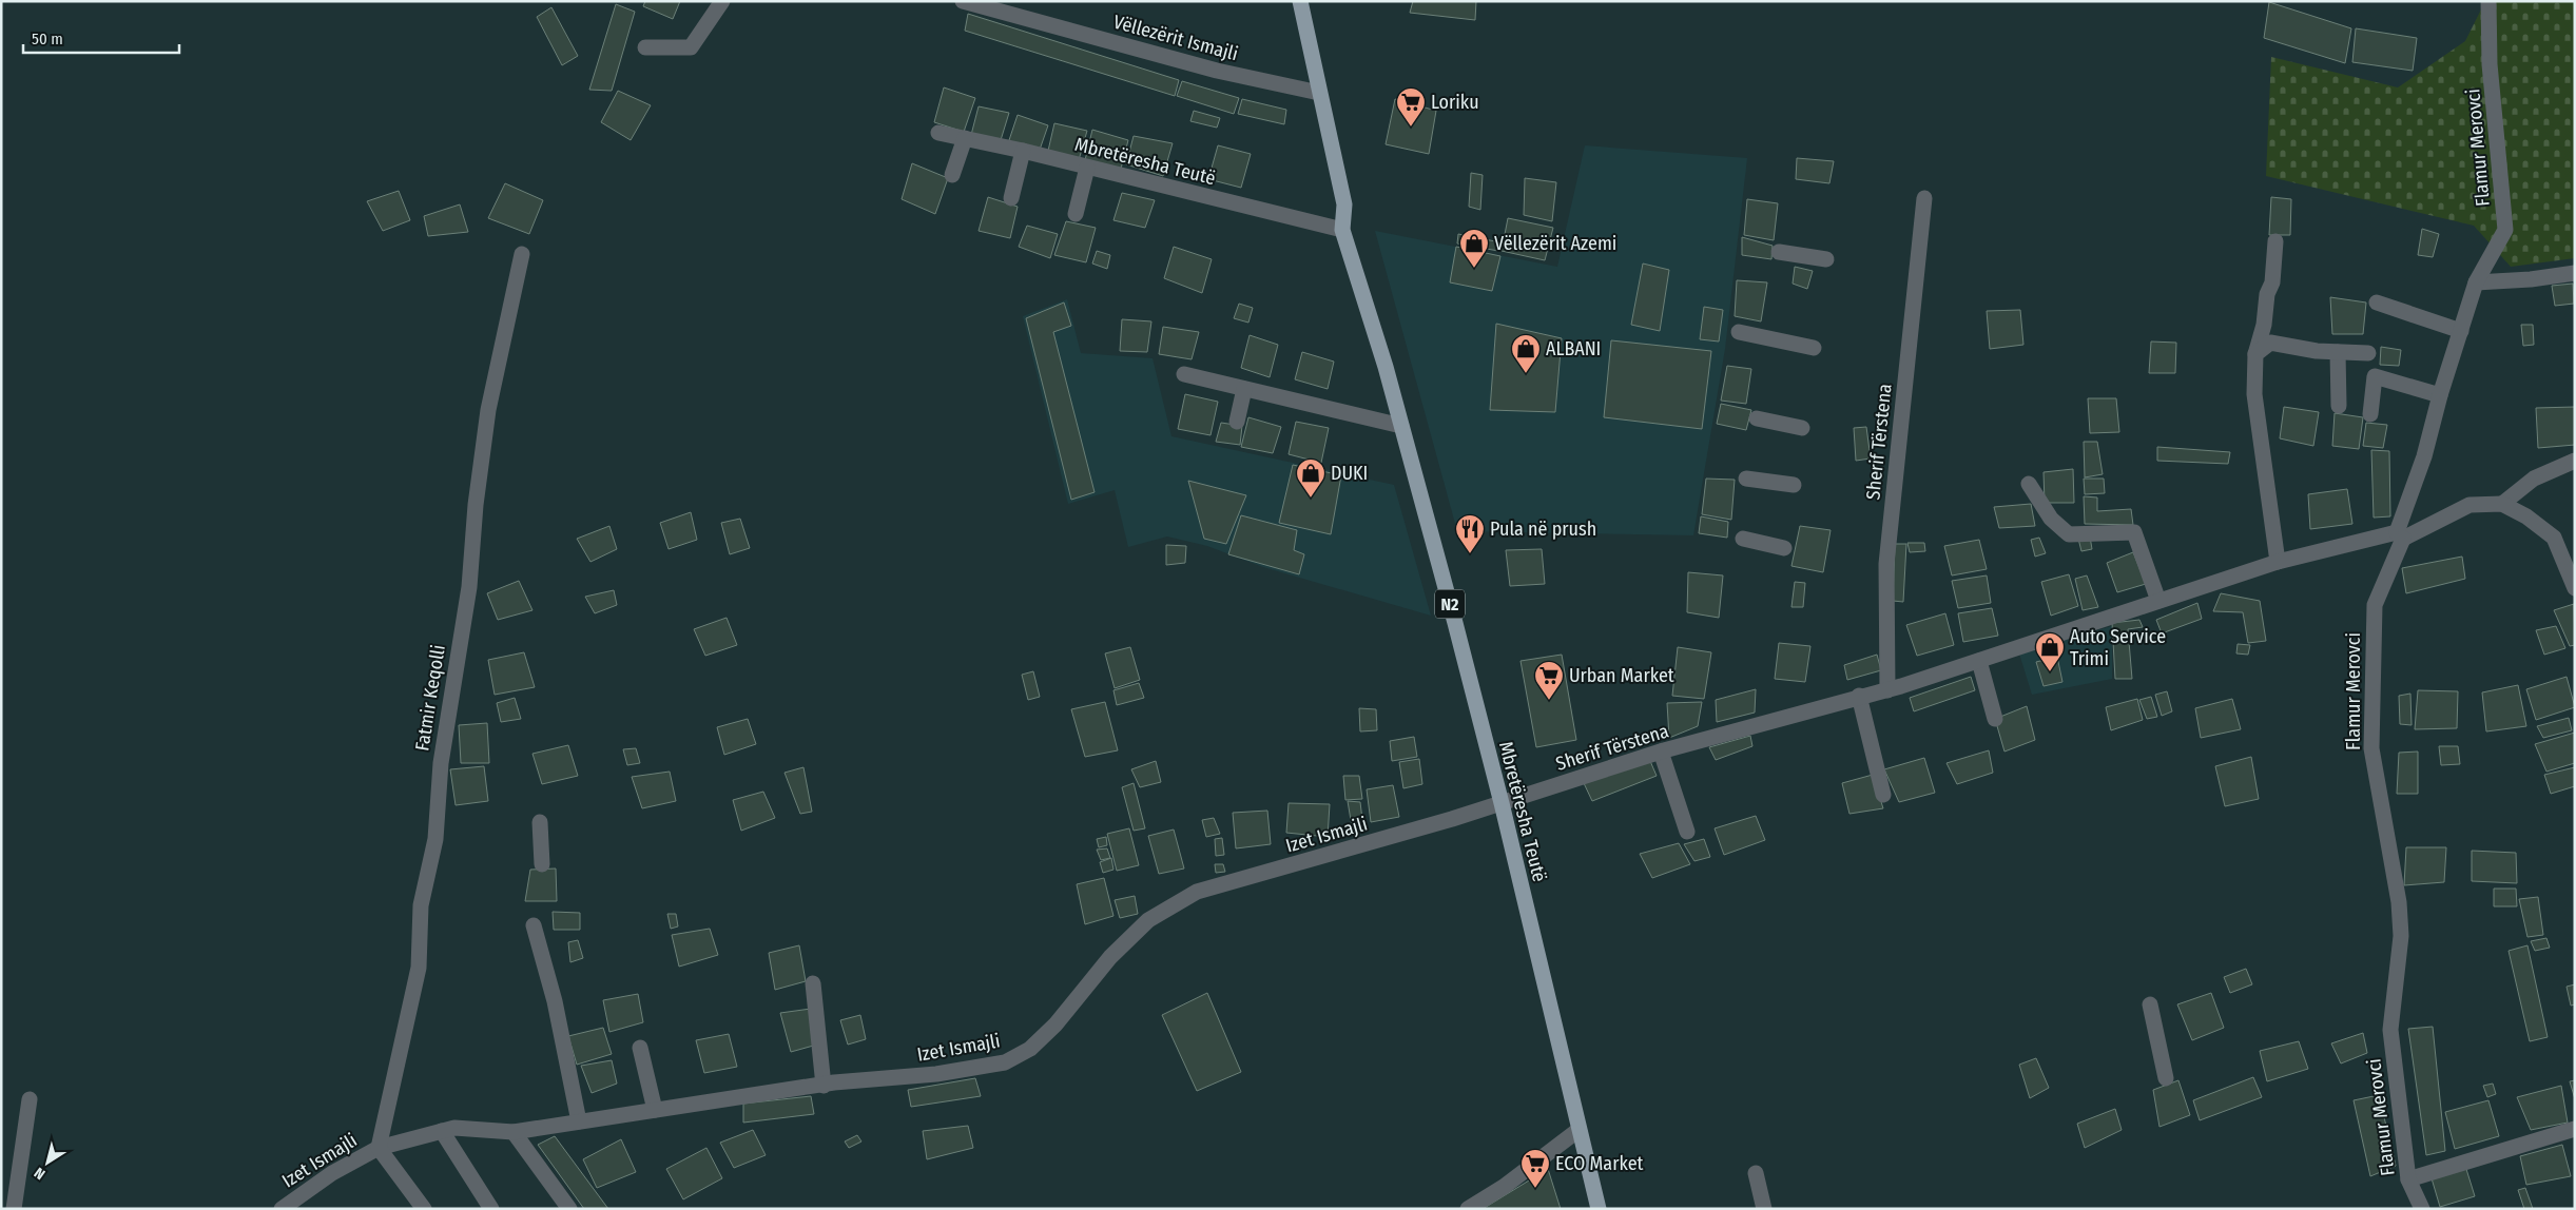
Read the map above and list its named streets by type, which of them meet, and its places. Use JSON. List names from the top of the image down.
{
  "streets": {
    "main road": ["Mbretëresha Teutë", "N2"],
    "street": [
      "Vëllezërit Ismajli",
      "Flamur Merovci",
      "Sherif Tërstena",
      "Fatmir Keqolli",
      "Izet Ismajli"
    ]
  },
  "crossings": [
    ["Vëllezërit Ismajli", "Mbretëresha Teutë"],
    ["Flamur Merovci", "Sherif Tërstena"],
    ["Mbretëresha Teutë", "Sherif Tërstena"],
    ["Mbretëresha Teutë", "Izet Ismajli"],
    ["Sherif Tërstena", "Izet Ismajli"],
    ["Fatmir Keqolli", "Izet Ismajli"]
  ],
  "places": {
    "supermarket": ["Loriku", "Urban Market", "ECO Market"],
    "shop": [
      "Vëllezërit Azemi",
      "ALBANI",
      "DUKI",
      "Auto Service Trimi"
    ],
    "restaurant": ["Pula në prush"]
  },
  "scale_bar": "50 m",
  "north": "bottom left"
}
